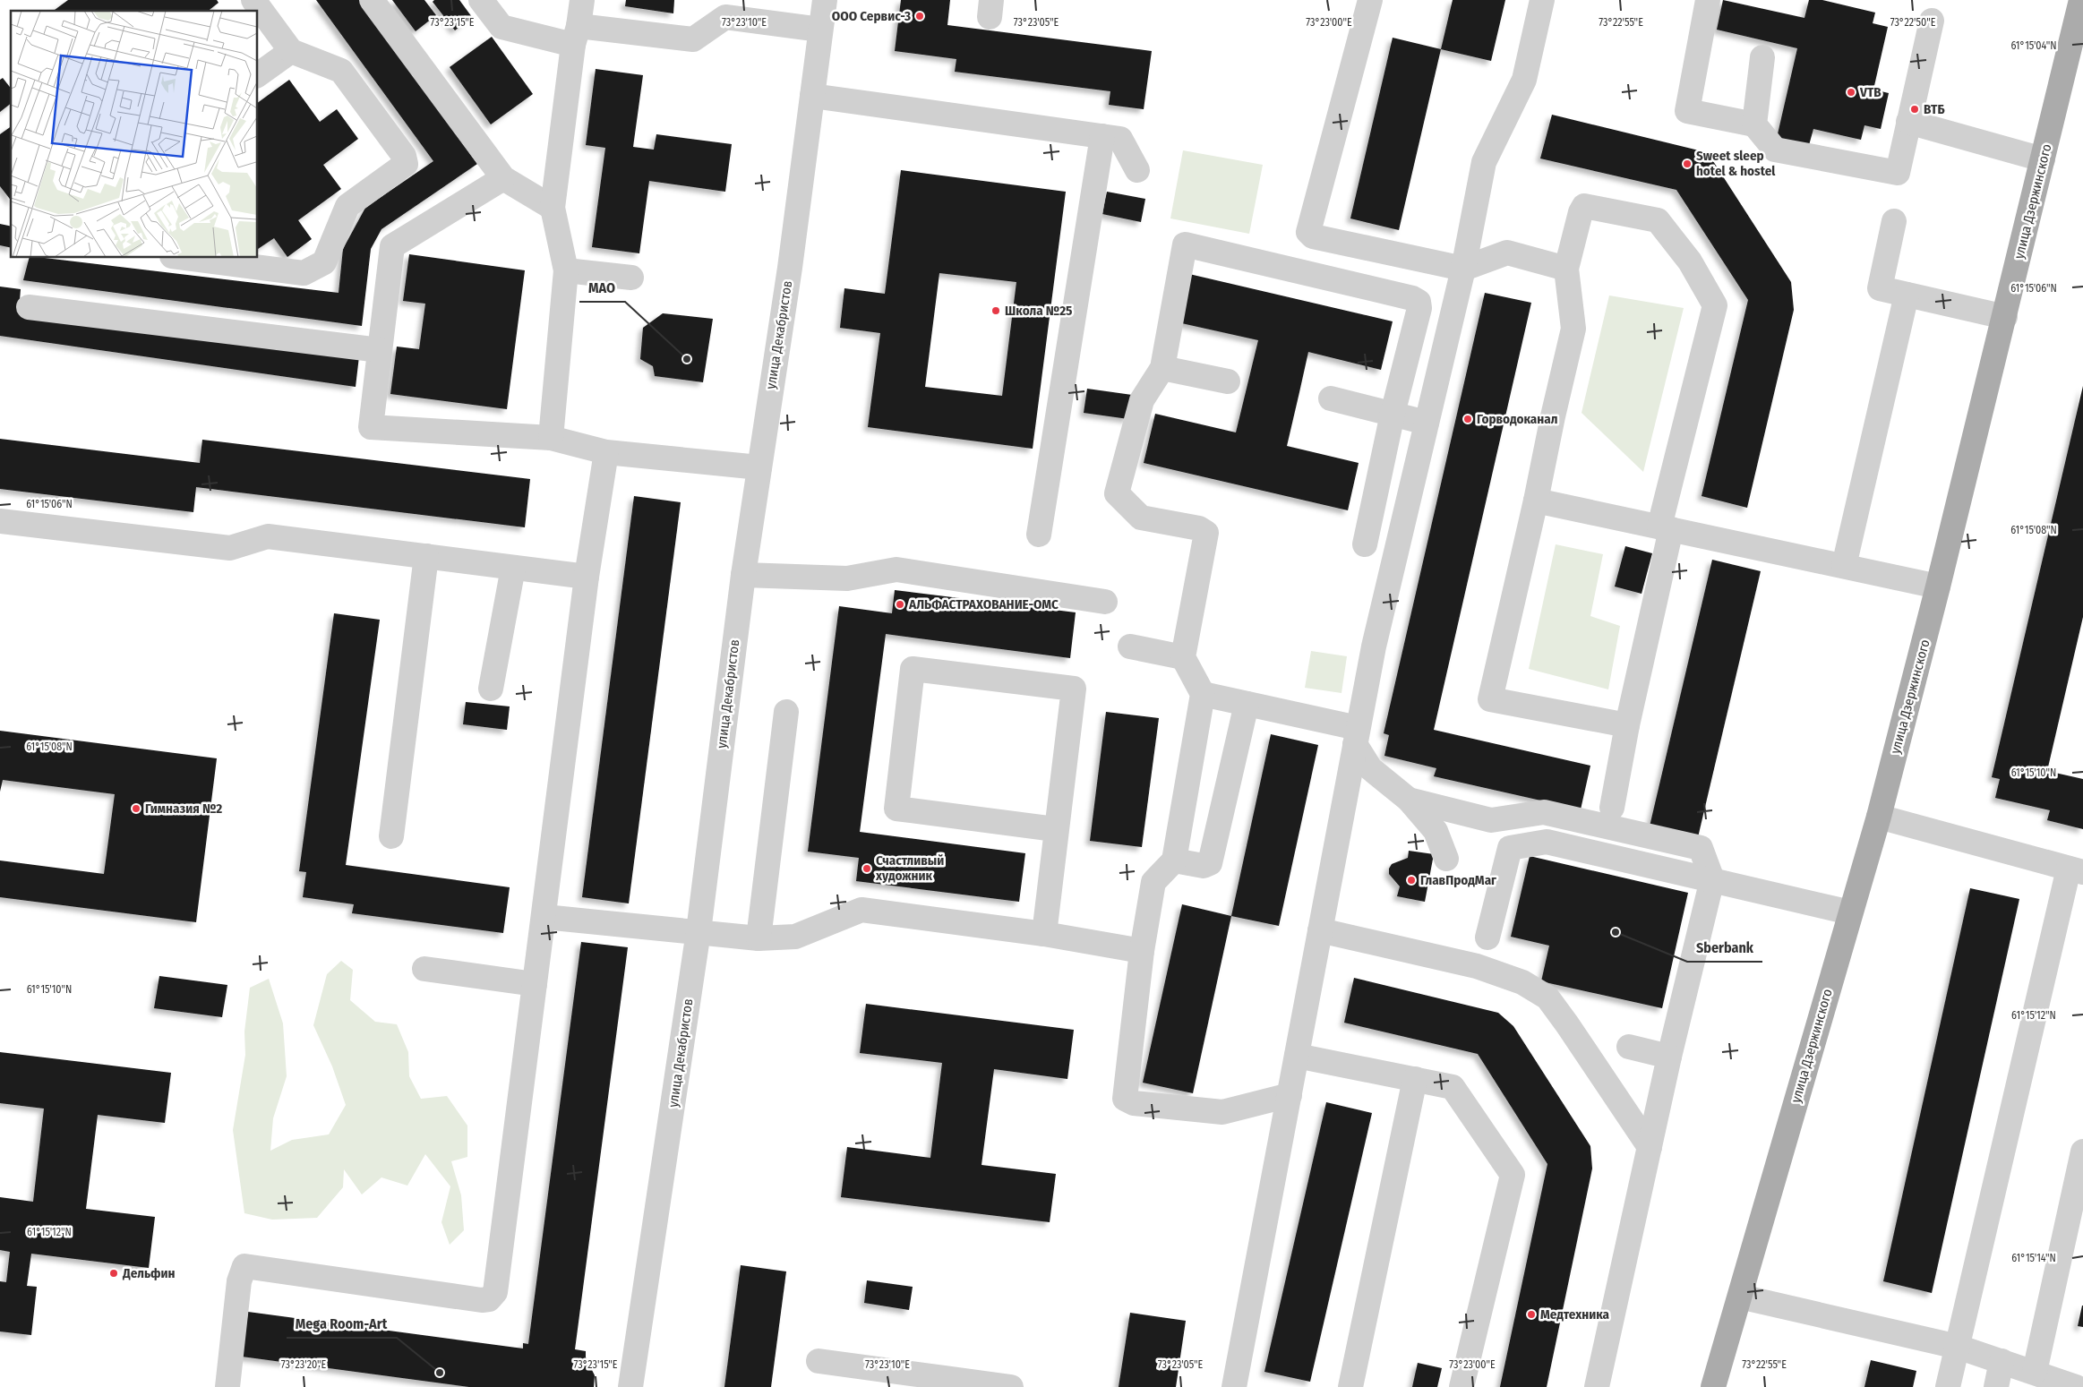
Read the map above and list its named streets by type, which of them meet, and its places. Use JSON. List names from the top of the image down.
{
  "streets": {
    "main road": ["улица Дзержинского"],
    "street": ["улица Декабристов"]
  },
  "places": [
    "ООО Сервис-3",
    "VTB",
    "ВТБ",
    "Sweet sleep hotel & hostel",
    "Школа №25",
    "МАО",
    "Горводоканал",
    "АЛЬФАСТРАХОВАНИЕ-ОМС",
    "Гимназия №2",
    "Счастливый художник",
    "ГлавПродМаг",
    "Sberbank",
    "Дельфин",
    "Медтехника",
    "Mega Room-Art"
  ],
  "coordinates": [
    "73°23'15\"E",
    "73°23'10\"E",
    "73°23'05\"E",
    "73°23'00\"E",
    "73°22'55\"E",
    "73°22'50\"E",
    "61°15'04\"N",
    "61°15'06\"N",
    "61°15'08\"N",
    "61°15'10\"N",
    "61°15'12\"N",
    "61°15'14\"N",
    "73°23'20\"E"
  ]
}
